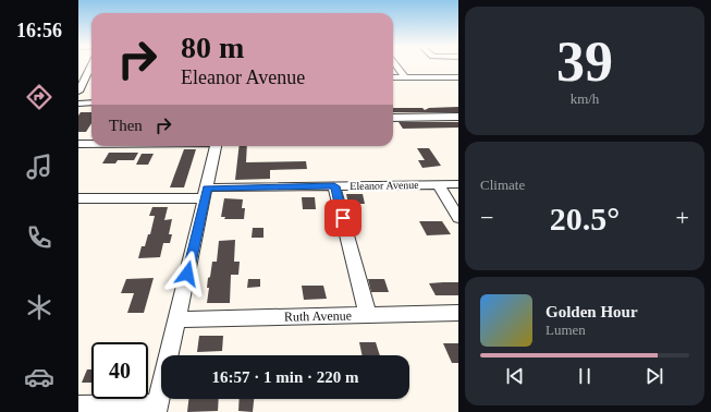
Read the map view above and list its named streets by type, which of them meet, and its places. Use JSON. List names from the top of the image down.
{
  "streets": {
    "street": ["Eleanor Avenue", "Ruth Avenue"]
  },
  "page": {
    "tabs": "16:56",
    "tile": [
      ["39", "km/h"],
      "Climate"
    ],
    "turn": ["80 m", "Eleanor Avenue"],
    "then": "Then",
    "heat": ["−", "20.5°", "+"],
    "song": ["Golden Hour", "Lumen"],
    "limit": "40",
    "trip": "16:57 · 1 min · 220 m"
  }
}
